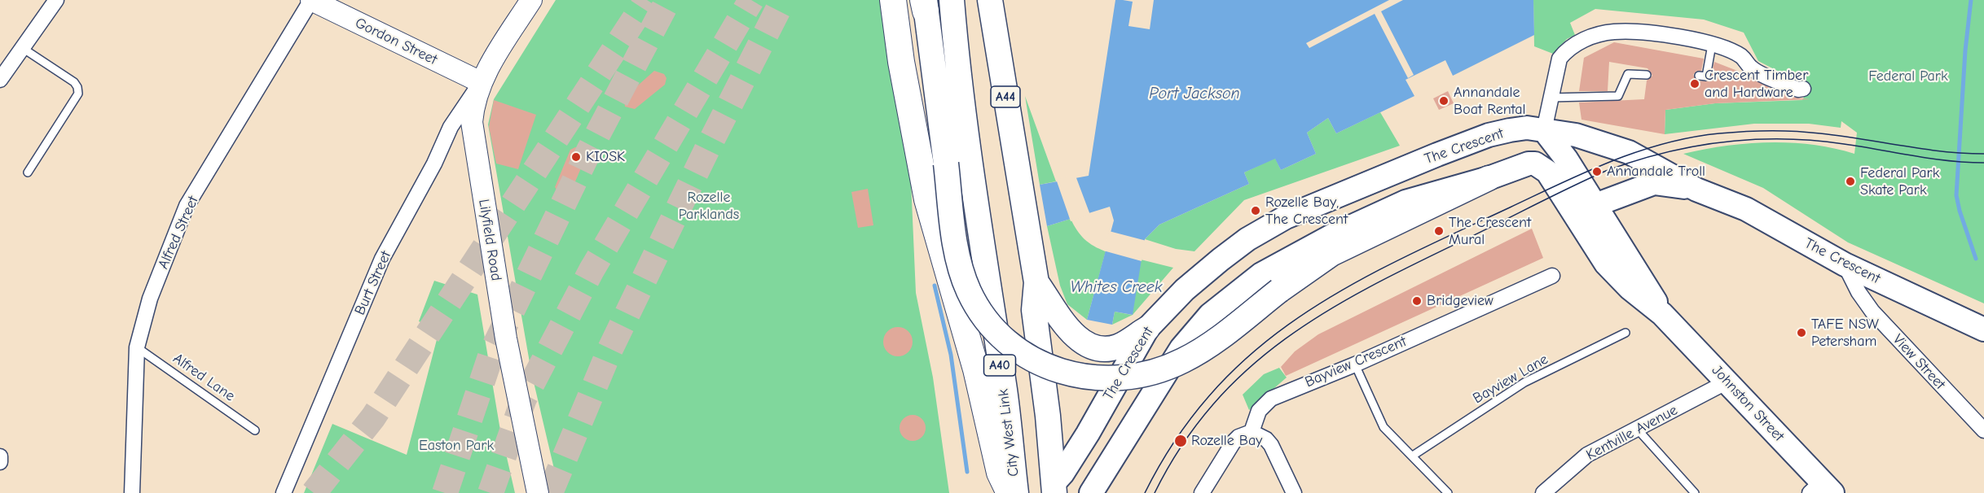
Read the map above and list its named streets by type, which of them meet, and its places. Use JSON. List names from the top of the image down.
{
  "streets": {
    "highway": ["A44", "A40", "City West Link"],
    "main road": [
      "Gordon Street",
      "The Crescent",
      "Lilyfield Road",
      "Johnston Street"
    ],
    "street": [
      "Alfred Street",
      "Burt Street",
      "Bayview Crescent",
      "View Street",
      "Kentville Avenue"
    ],
    "lane": ["Alfred Lane", "Bayview Lane"]
  },
  "crossings": [
    ["Gordon Street", "Alfred Street"],
    ["Gordon Street", "Lilyfield Road"],
    ["Gordon Street", "Burt Street"],
    ["A44", "The Crescent"],
    ["The Crescent", "View Street"],
    ["The Crescent", "Johnston Street"],
    ["Alfred Street", "Alfred Lane"],
    ["Lilyfield Road", "Burt Street"],
    ["Johnston Street", "Kentville Avenue"]
  ],
  "water": ["Port Jackson", "Whites Creek"],
  "parks": ["Federal Park", "Rozelle Parklands", "Easton Park"],
  "places": [
    "Crescent Timber and Hardware",
    "Annandale Boat Rental",
    "KIOSK",
    "Annandale Troll",
    "Federal Park Skate Park",
    "Rozelle Bay, The Crescent",
    "The Crescent Mural",
    "Bridgeview",
    "TAFE NSW Petersham",
    "Rozelle Bay"
  ]
}
